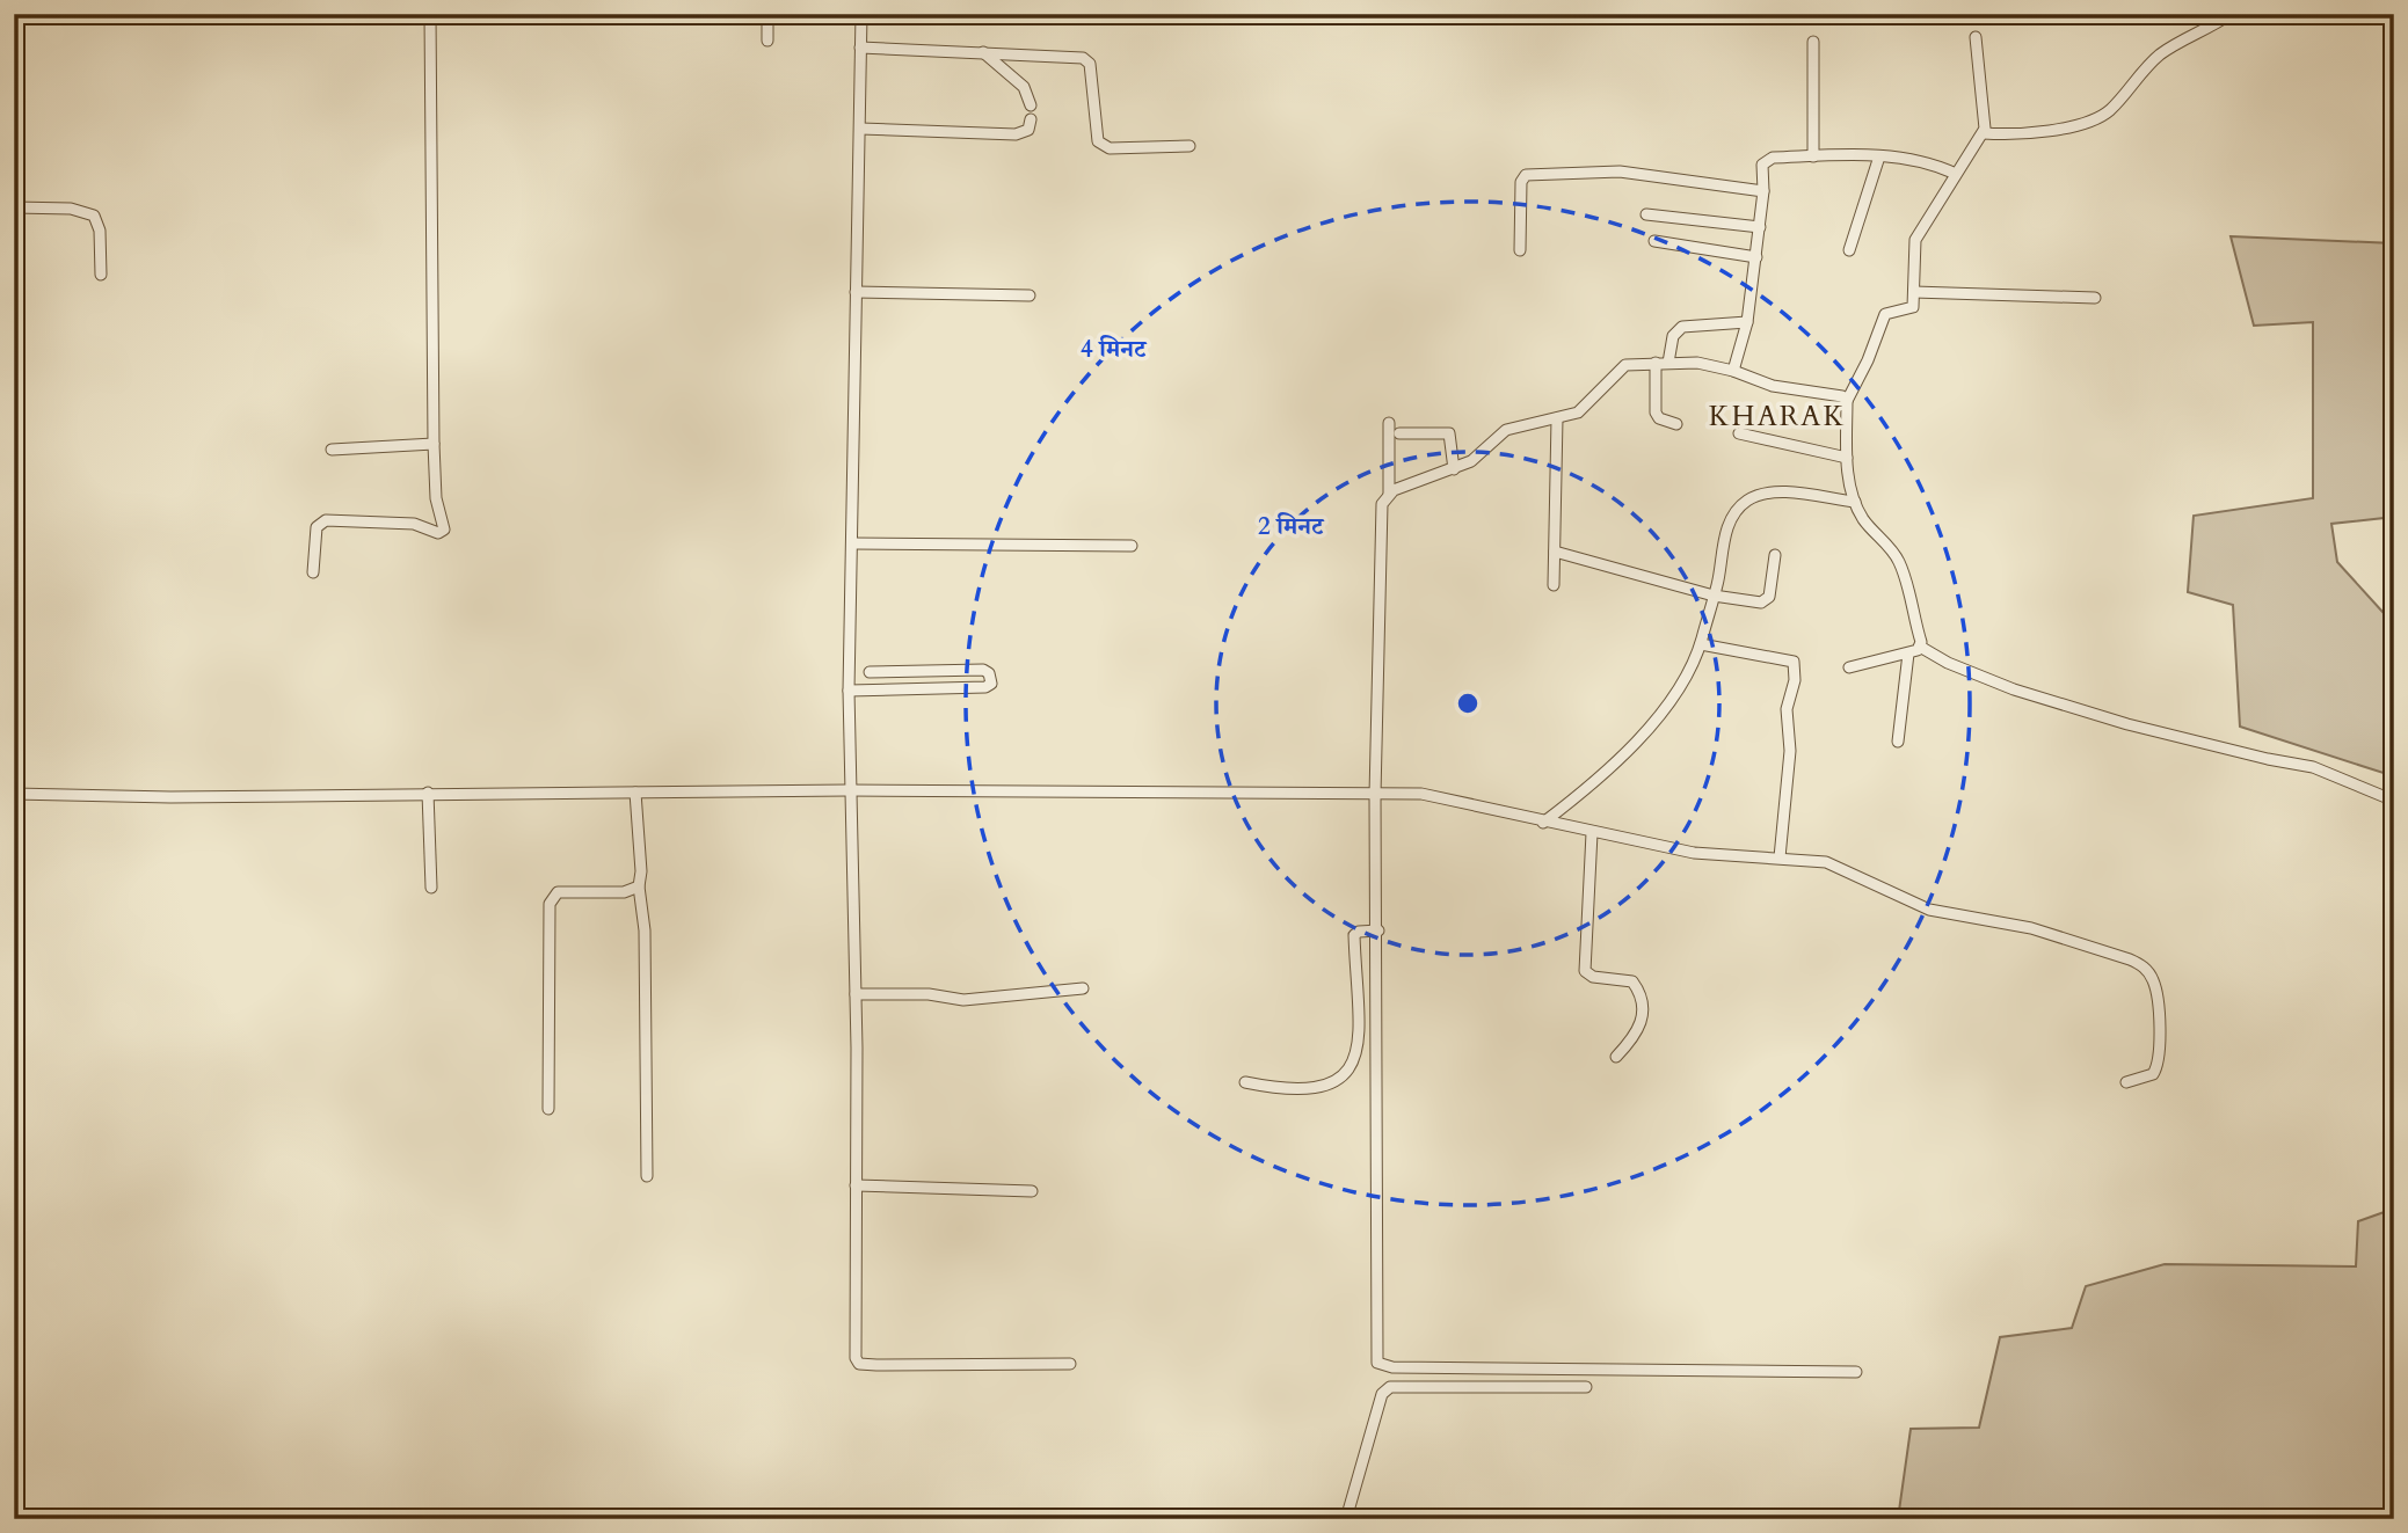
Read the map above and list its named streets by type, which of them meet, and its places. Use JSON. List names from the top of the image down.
{
  "districts": ["KHARAK"],
  "rings": ["4 मिनट", "2 मिनट"]
}
